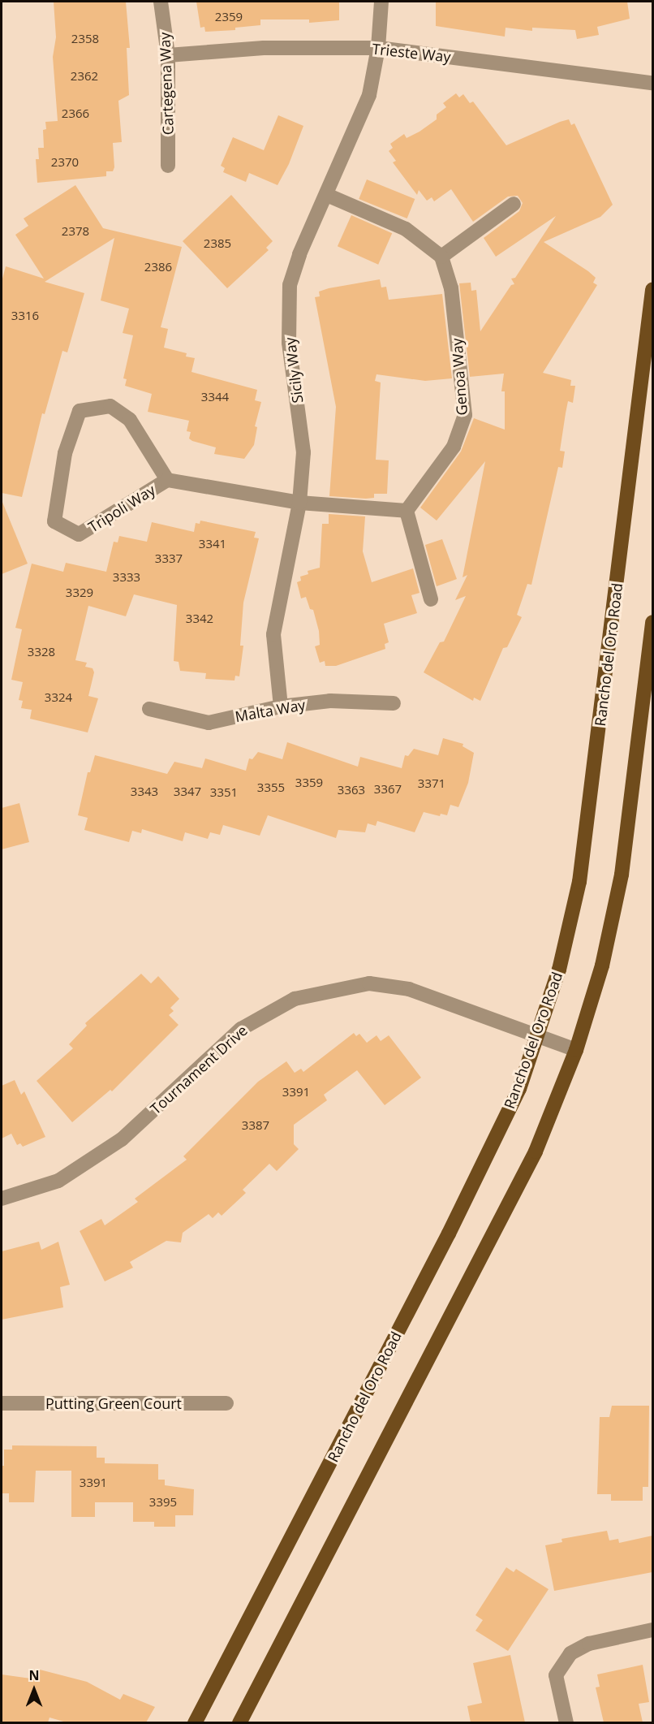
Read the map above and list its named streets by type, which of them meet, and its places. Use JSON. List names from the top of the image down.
{
  "streets": {
    "main road": ["Rancho del Oro Road"],
    "street": [
      "Trieste Way",
      "Cartegena Way",
      "Sicily Way",
      "Genoa Way",
      "Tripoli Way",
      "Malta Way",
      "Tournament Drive",
      "Putting Green Court"
    ]
  },
  "crossings": [
    ["Trieste Way", "Cartegena Way"],
    ["Trieste Way", "Sicily Way"],
    ["Sicily Way", "Tripoli Way"],
    ["Sicily Way", "Malta Way"],
    ["Rancho del Oro Road", "Tournament Drive"]
  ],
  "house_numbers": [
    "2359",
    "2358",
    "2362",
    "2366",
    "2370",
    "2378",
    "2385",
    "2386",
    "3316",
    "3344",
    "3341",
    "3337",
    "3333",
    "3329",
    "3342",
    "3328",
    "3324",
    "3359",
    "3371",
    "3355",
    "3367",
    "3363",
    "3343",
    "3347",
    "3351",
    "3391",
    "3387",
    "3391",
    "3395"
  ],
  "north": "top"
}
